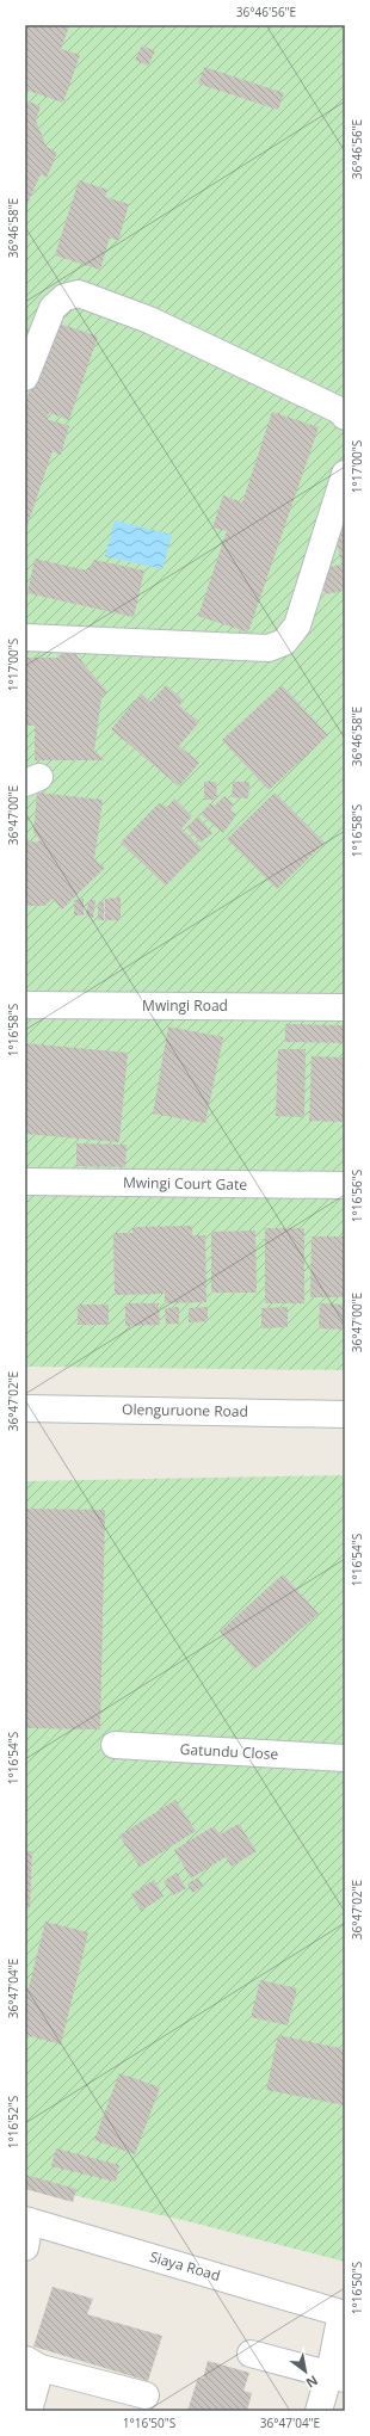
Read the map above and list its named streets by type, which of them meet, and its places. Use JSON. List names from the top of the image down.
{
  "streets": {
    "street": [
      "Mwingi Road",
      "Mwingi Court Gate",
      "Olenguruone Road",
      "Gatundu Close",
      "Siaya Road"
    ]
  },
  "north": "bottom right",
  "coordinates": [
    "36°46'56\"E",
    "36°46'58\"E",
    "1°17'00\"S",
    "36°47'00\"E",
    "1°16'58\"S",
    "1°16'56\"S",
    "36°47'02\"E",
    "1°16'54\"S",
    "36°47'04\"E",
    "1°16'52\"S",
    "1°16'50\"S"
  ]
}
